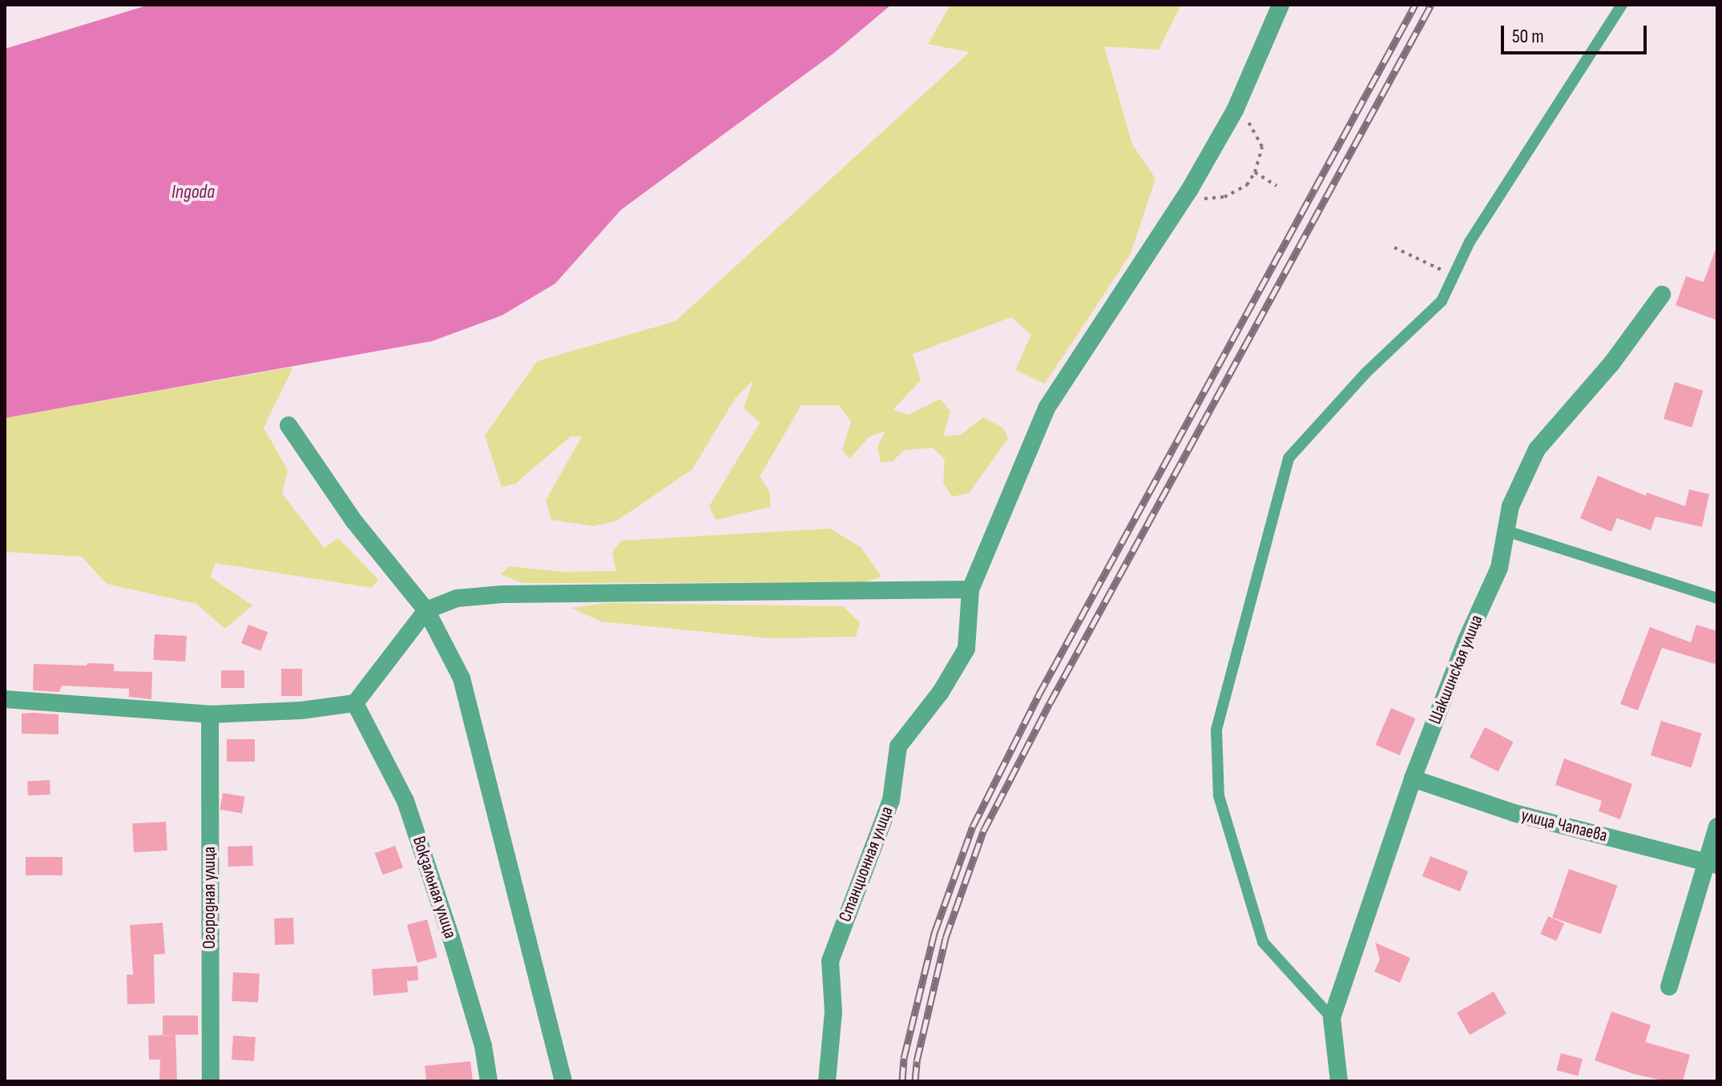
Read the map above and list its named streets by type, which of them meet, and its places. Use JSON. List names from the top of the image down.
{
  "streets": {
    "street": [
      "Шакшинская улица",
      "улица Чапаева",
      "Станционная улица",
      "Вокзальная улица",
      "Огородная улица"
    ]
  },
  "crossings": [
    ["Шакшинская улица", "улица Чапаева"]
  ],
  "water": ["Ingoda"],
  "scale_bar": "50 m"
}
